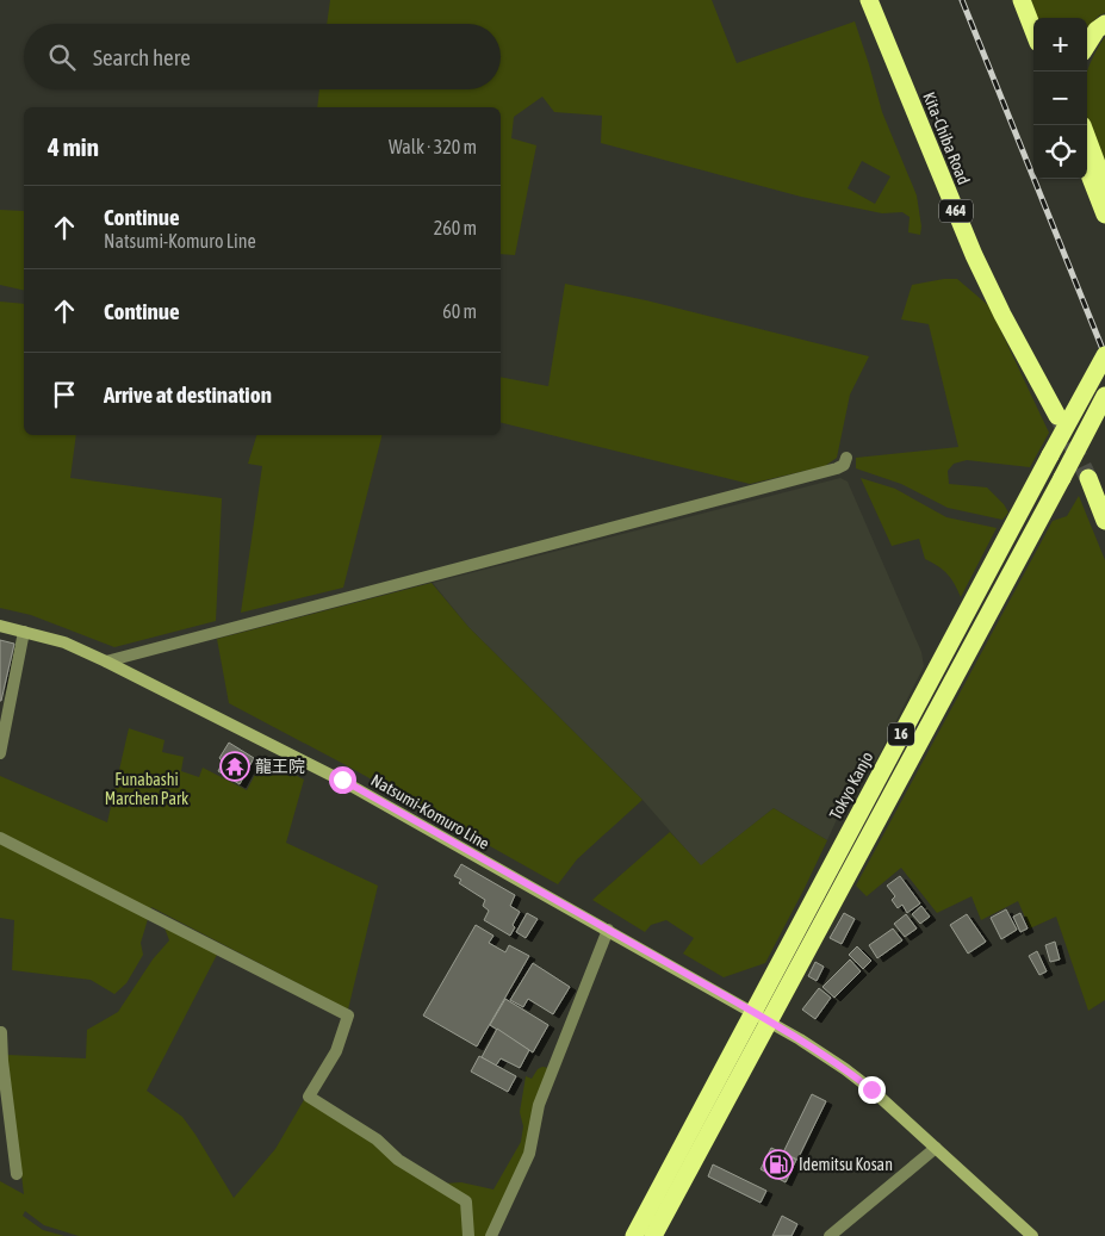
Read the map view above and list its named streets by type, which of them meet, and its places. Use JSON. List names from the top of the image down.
{
  "streets": {
    "highway": [
      "Kita-Chiba Road",
      "464",
      "16",
      "Tokyo Kanjo"
    ],
    "main road": ["Natsumi-Komuro Line"]
  },
  "crossings": [
    ["Tokyo Kanjo", "Natsumi-Komuro Line"]
  ],
  "parks": ["Funabashi Marchen Park"],
  "places": {
    "temple": ["龍王院"],
    "fuel station": ["Idemitsu Kosan"]
  },
  "page": {
    "map_buttons": ["+", "−"],
    "search": "Search here",
    "heading": ["4 min", "Walk · 320 m"],
    "list": [
      ["Continue", "Natsumi-Komuro Line", "260 m"],
      ["Continue", "60 m"],
      "Arrive at destination"
    ]
  }
}
